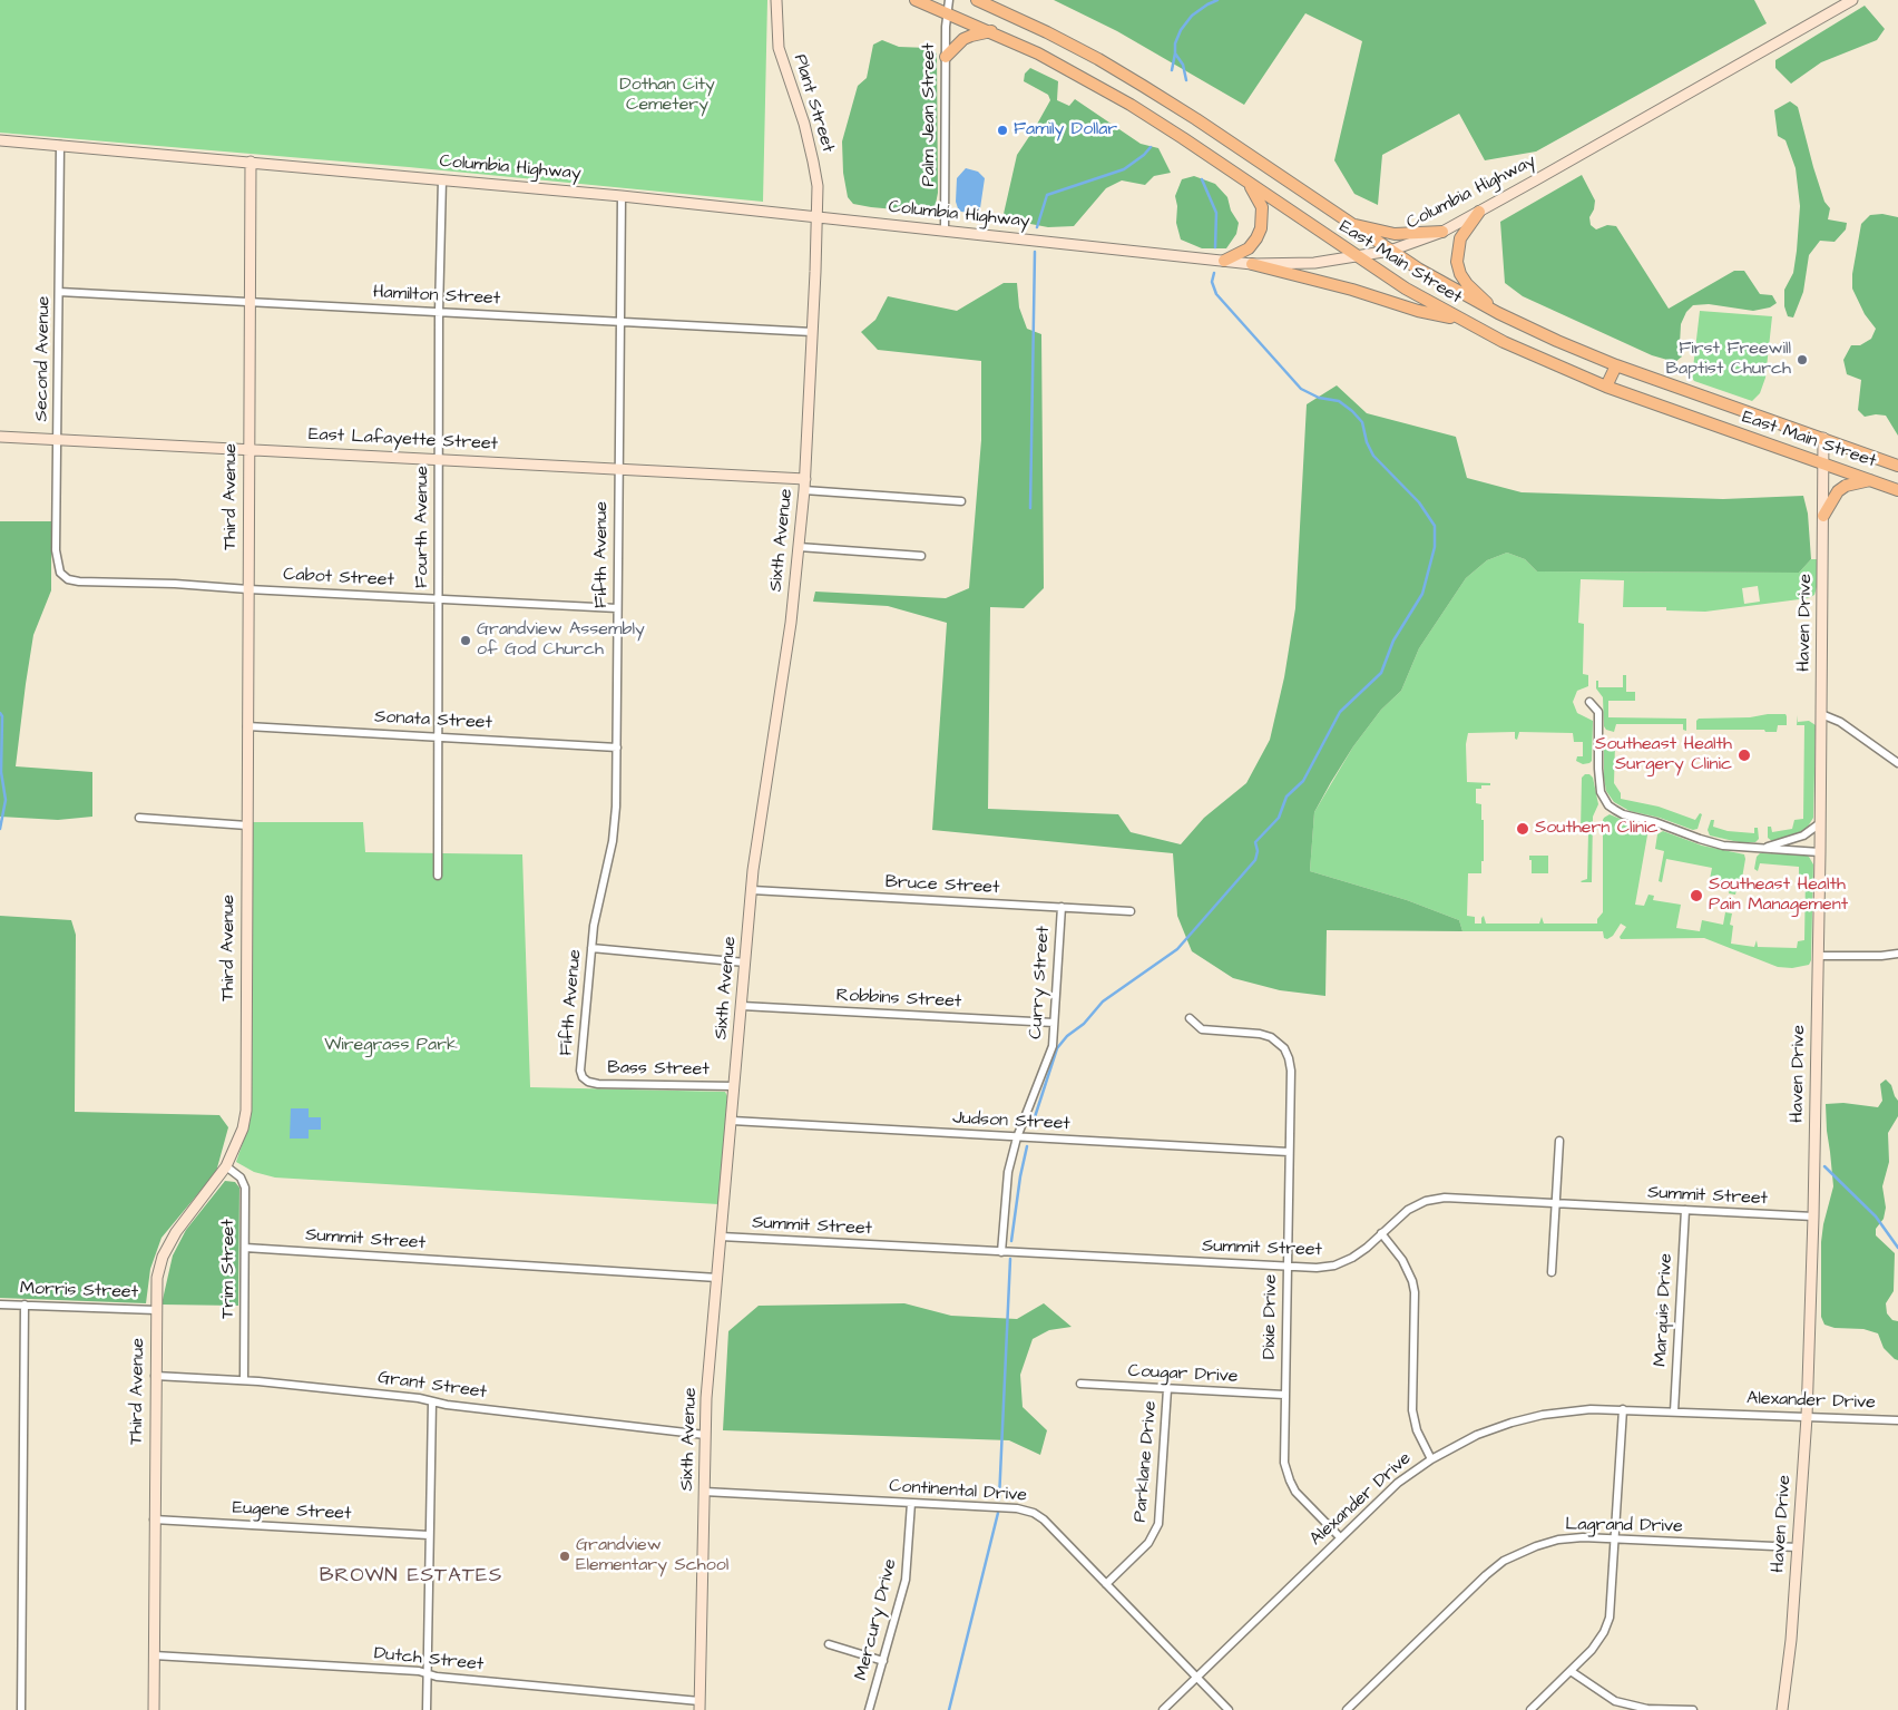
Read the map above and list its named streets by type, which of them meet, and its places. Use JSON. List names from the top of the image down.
{
  "streets": {
    "main road": ["East Main Street"],
    "street": [
      "Plant Street",
      "Palm Jean Street",
      "Columbia Highway",
      "Hamilton Street",
      "Second Avenue",
      "East Lafayette Street",
      "Third Avenue",
      "Fourth Avenue",
      "Sixth Avenue",
      "Fifth Avenue",
      "Cabot Street",
      "Haven Drive",
      "Sonata Street",
      "Bruce Street",
      "Curry Street",
      "Robbins Street",
      "Bass Street",
      "Judson Street",
      "Summit Street",
      "Trim Street",
      "Morris Street",
      "Marquis Drive",
      "Dixie Drive",
      "Cougar Drive",
      "Grant Street",
      "Alexander Drive",
      "Parklane Drive",
      "Continental Drive",
      "Eugene Street",
      "Lagrand Drive",
      "Mercury Drive",
      "Dutch Street"
    ]
  },
  "crossings": [
    ["Plant Street", "Columbia Highway"],
    ["Plant Street", "Sixth Avenue"],
    ["Palm Jean Street", "Columbia Highway"],
    ["Palm Jean Street", "East Main Street"],
    ["Columbia Highway", "East Main Street"],
    ["Columbia Highway", "Second Avenue"],
    ["Columbia Highway", "Third Avenue"],
    ["Columbia Highway", "Fourth Avenue"],
    ["Columbia Highway", "Fifth Avenue"],
    ["East Main Street", "Haven Drive"],
    ["Hamilton Street", "Second Avenue"],
    ["Hamilton Street", "Third Avenue"],
    ["Hamilton Street", "Fourth Avenue"],
    ["Hamilton Street", "Sixth Avenue"],
    ["Hamilton Street", "Fifth Avenue"],
    ["Second Avenue", "East Lafayette Street"],
    ["Second Avenue", "Cabot Street"],
    ["East Lafayette Street", "Third Avenue"],
    ["East Lafayette Street", "Fourth Avenue"],
    ["East Lafayette Street", "Sixth Avenue"],
    ["East Lafayette Street", "Fifth Avenue"],
    ["Third Avenue", "Cabot Street"],
    ["Third Avenue", "Sonata Street"],
    ["Third Avenue", "Trim Street"],
    ["Third Avenue", "Morris Street"],
    ["Third Avenue", "Grant Street"],
    ["Third Avenue", "Eugene Street"],
    ["Third Avenue", "Dutch Street"],
    ["Fourth Avenue", "Cabot Street"],
    ["Fourth Avenue", "Sonata Street"],
    ["Sixth Avenue", "Bruce Street"],
    ["Sixth Avenue", "Robbins Street"],
    ["Sixth Avenue", "Bass Street"],
    ["Sixth Avenue", "Judson Street"],
    ["Sixth Avenue", "Summit Street"],
    ["Sixth Avenue", "Grant Street"],
    ["Sixth Avenue", "Continental Drive"],
    ["Sixth Avenue", "Dutch Street"],
    ["Fifth Avenue", "Cabot Street"],
    ["Fifth Avenue", "Sonata Street"],
    ["Fifth Avenue", "Bass Street"],
    ["Haven Drive", "Summit Street"],
    ["Haven Drive", "Alexander Drive"],
    ["Haven Drive", "Lagrand Drive"],
    ["Bruce Street", "Curry Street"],
    ["Curry Street", "Robbins Street"],
    ["Curry Street", "Judson Street"],
    ["Curry Street", "Summit Street"],
    ["Judson Street", "Dixie Drive"],
    ["Summit Street", "Trim Street"],
    ["Summit Street", "Marquis Drive"],
    ["Summit Street", "Dixie Drive"],
    ["Trim Street", "Grant Street"],
    ["Marquis Drive", "Alexander Drive"],
    ["Dixie Drive", "Cougar Drive"],
    ["Dixie Drive", "Alexander Drive"],
    ["Cougar Drive", "Parklane Drive"],
    ["Alexander Drive", "Continental Drive"],
    ["Parklane Drive", "Continental Drive"],
    ["Continental Drive", "Mercury Drive"]
  ],
  "districts": ["BROWN ESTATES"],
  "parks": ["Dothan City Cemetery", "Wiregrass Park"],
  "places": [
    "Family Dollar",
    "First Freewill Baptist Church",
    "Grandview Assembly of God Church",
    "Southeast Health Surgery Clinic",
    "Southern Clinic",
    "Southeast Health Pain Management",
    "Grandview Elementary School"
  ]
}
